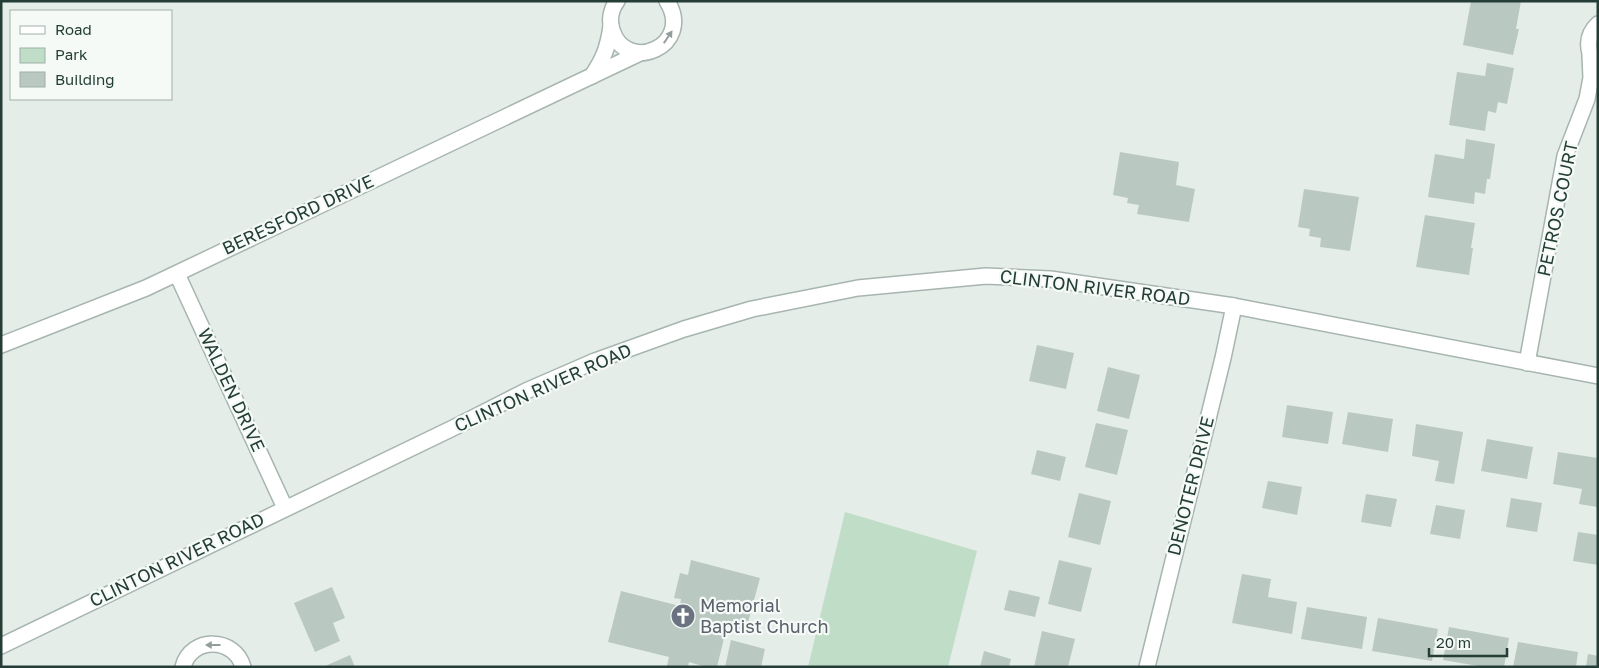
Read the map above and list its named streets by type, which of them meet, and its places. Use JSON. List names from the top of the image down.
{
  "streets": {
    "street": [
      "PETROS COURT",
      "BERESFORD DRIVE",
      "CLINTON RIVER ROAD",
      "WALDEN DRIVE",
      "DENOTER DRIVE"
    ]
  },
  "crossings": [
    ["PETROS COURT", "CLINTON RIVER ROAD"],
    ["BERESFORD DRIVE", "WALDEN DRIVE"],
    ["CLINTON RIVER ROAD", "WALDEN DRIVE"],
    ["CLINTON RIVER ROAD", "DENOTER DRIVE"]
  ],
  "places": {
    "church": ["Memorial Baptist Church"]
  },
  "legend": ["Road", "Park", "Building"],
  "scale_bar": "20 m"
}
